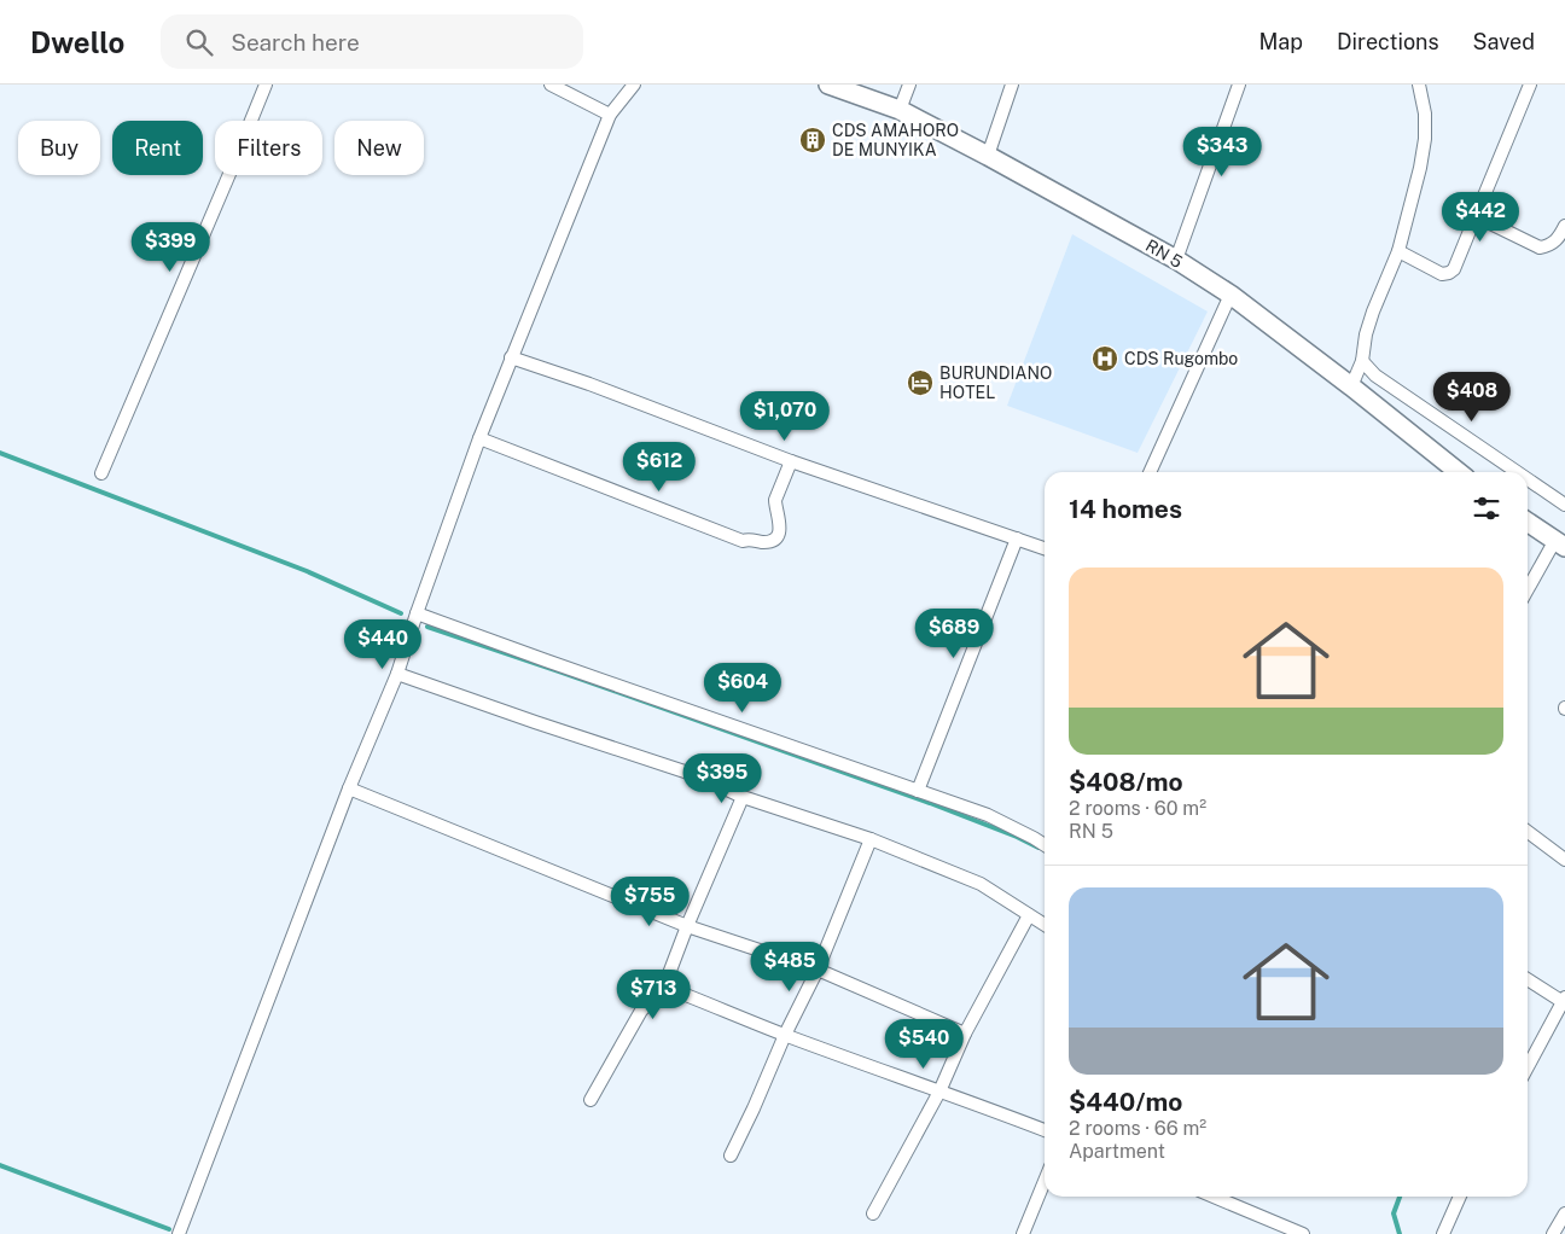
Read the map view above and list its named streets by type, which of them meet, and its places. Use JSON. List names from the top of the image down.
{
  "streets": {
    "main road": ["RN 5"]
  },
  "places": {
    "building": ["CDS AMAHORO DE MUNYIKA"],
    "hospital": ["CDS Rugombo"],
    "hotel": ["BURUNDIANO HOTEL"]
  },
  "page": {
    "header": "Dwello",
    "search": "Search here",
    "nav": ["Map", "Directions", "Saved"],
    "chip": [
      "Buy",
      "Rent",
      "Filters",
      "New"
    ],
    "price": [
      "$343",
      "$442",
      "$399",
      "$408",
      "$1,070",
      "$612",
      "$689",
      "$440",
      "$604",
      "$395",
      "$755",
      "$485",
      "$713",
      "$540"
    ],
    "heading": "14 homes",
    "list": [
      {
        "name": "$408/mo",
        "note": "2 rooms · 60 m² · RN 5"
      },
      {
        "name": "$440/mo",
        "note": "2 rooms · 66 m² · Apartment"
      }
    ]
  }
}
